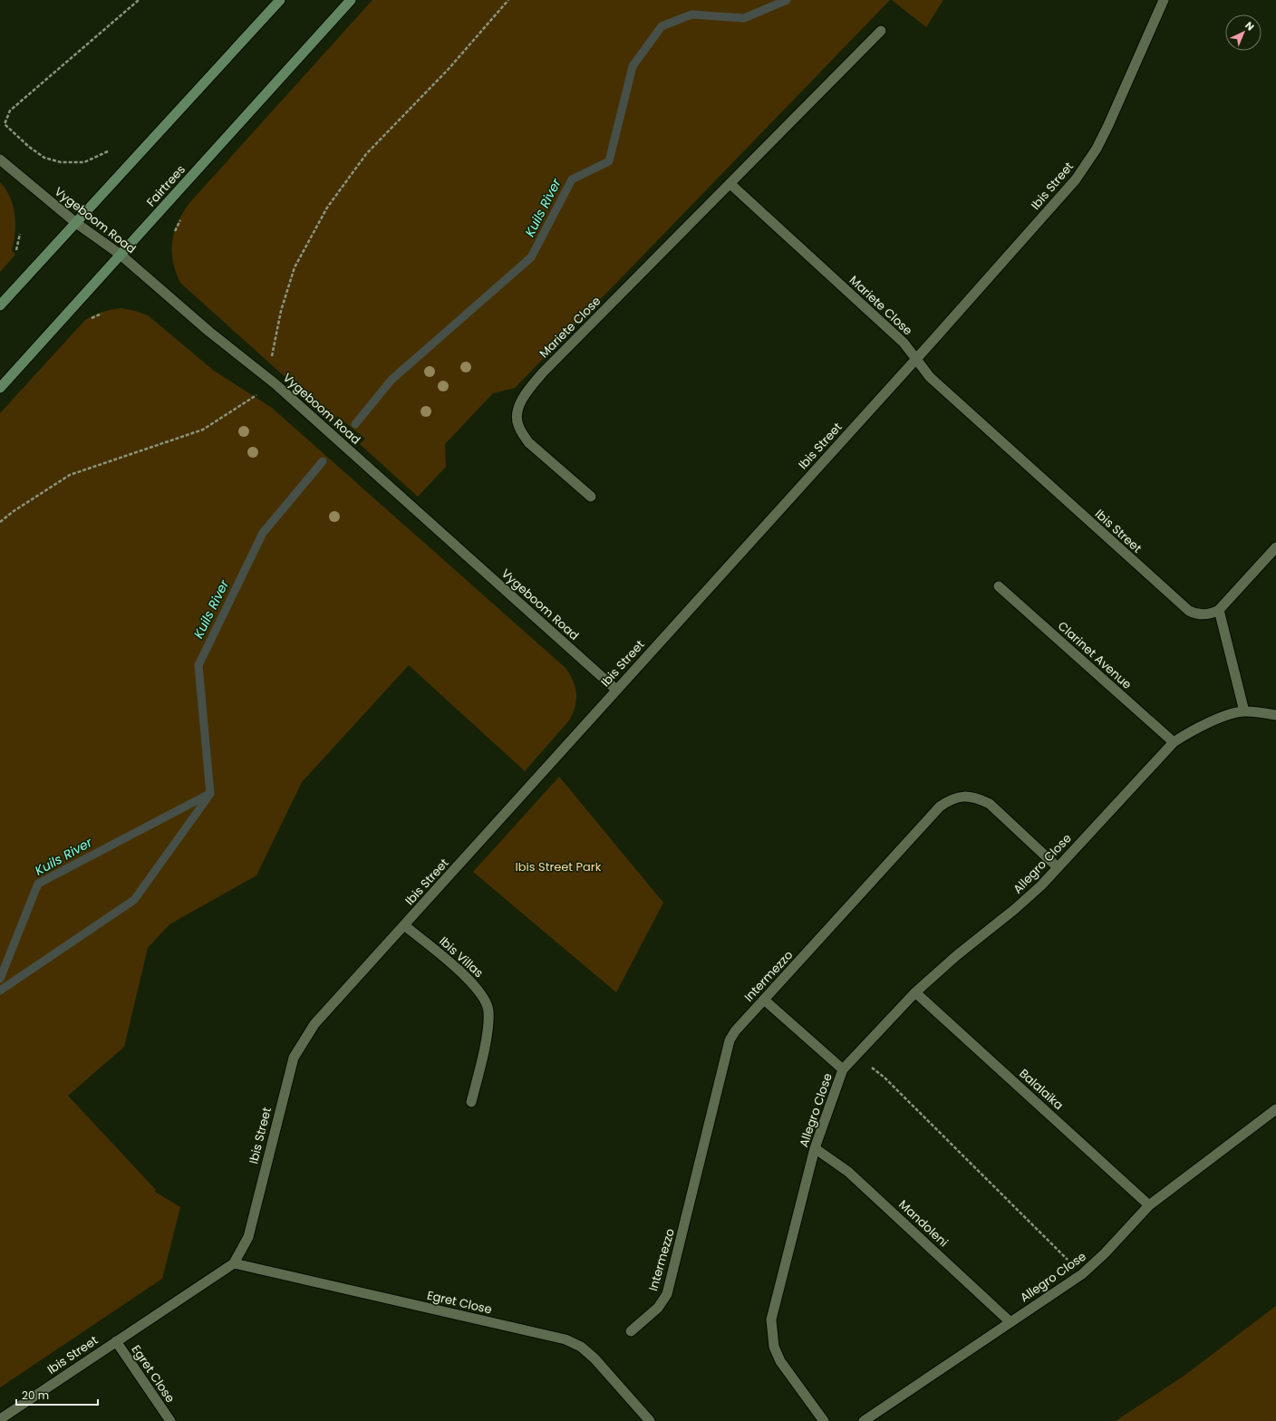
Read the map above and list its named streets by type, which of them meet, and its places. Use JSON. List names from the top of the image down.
{
  "streets": {
    "main road": ["Fairtrees"],
    "street": [
      "Ibis Street",
      "Vygeboom Road",
      "Mariete Close",
      "Clarinet Avenue",
      "Allegro Close",
      "Ibis Villas",
      "Intermezzo",
      "Balalaika",
      "Mandoleni",
      "Egret Close"
    ]
  },
  "crossings": [
    ["Fairtrees", "Vygeboom Road"],
    ["Ibis Street", "Vygeboom Road"],
    ["Ibis Street", "Mariete Close"],
    ["Ibis Street", "Ibis Villas"],
    ["Ibis Street", "Egret Close"],
    ["Clarinet Avenue", "Allegro Close"],
    ["Allegro Close", "Intermezzo"],
    ["Allegro Close", "Balalaika"],
    ["Allegro Close", "Mandoleni"]
  ],
  "water": ["Kuils River"],
  "parks": ["Ibis Street Park"],
  "scale_bar": "20 m",
  "north": "top right"
}
